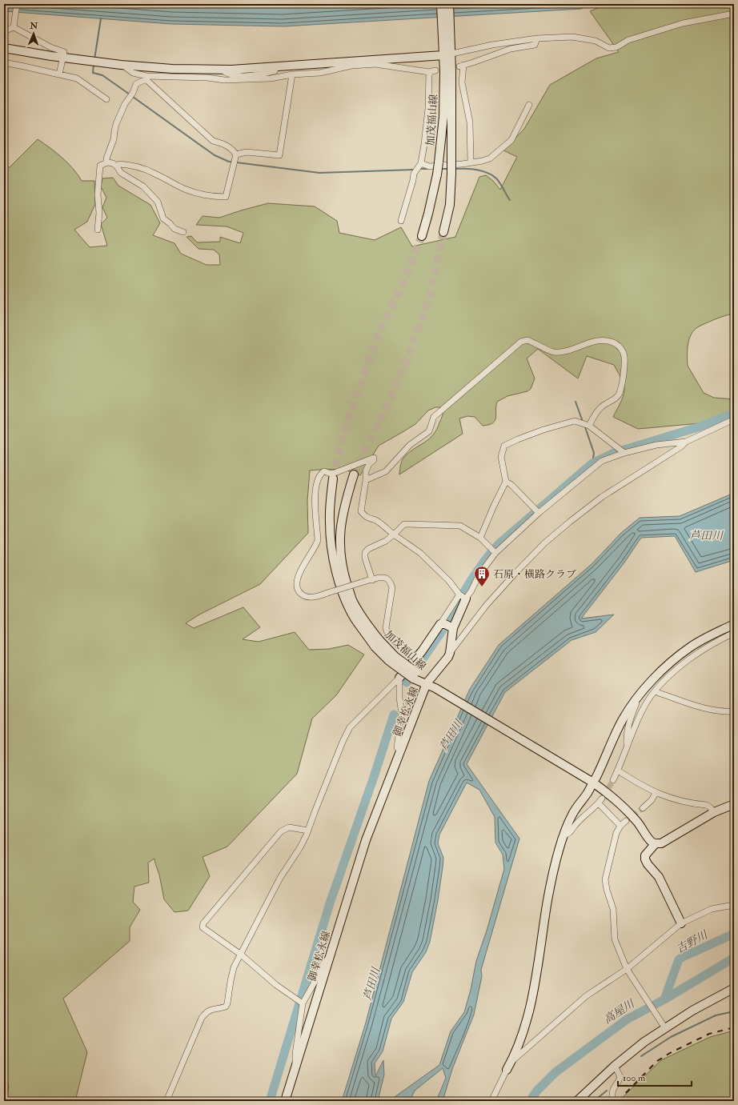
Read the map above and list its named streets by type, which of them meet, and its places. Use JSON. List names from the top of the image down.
{
  "streets": {
    "main road": ["加茂福山線", "御幸松永線"]
  },
  "crossings": [
    ["加茂福山線", "御幸松永線"]
  ],
  "water": ["芦田川", "吉野川", "高屋川"],
  "places": {
    "building": ["石原・横路クラブ"]
  },
  "scale_bar": "100 m",
  "north": "top"
}
